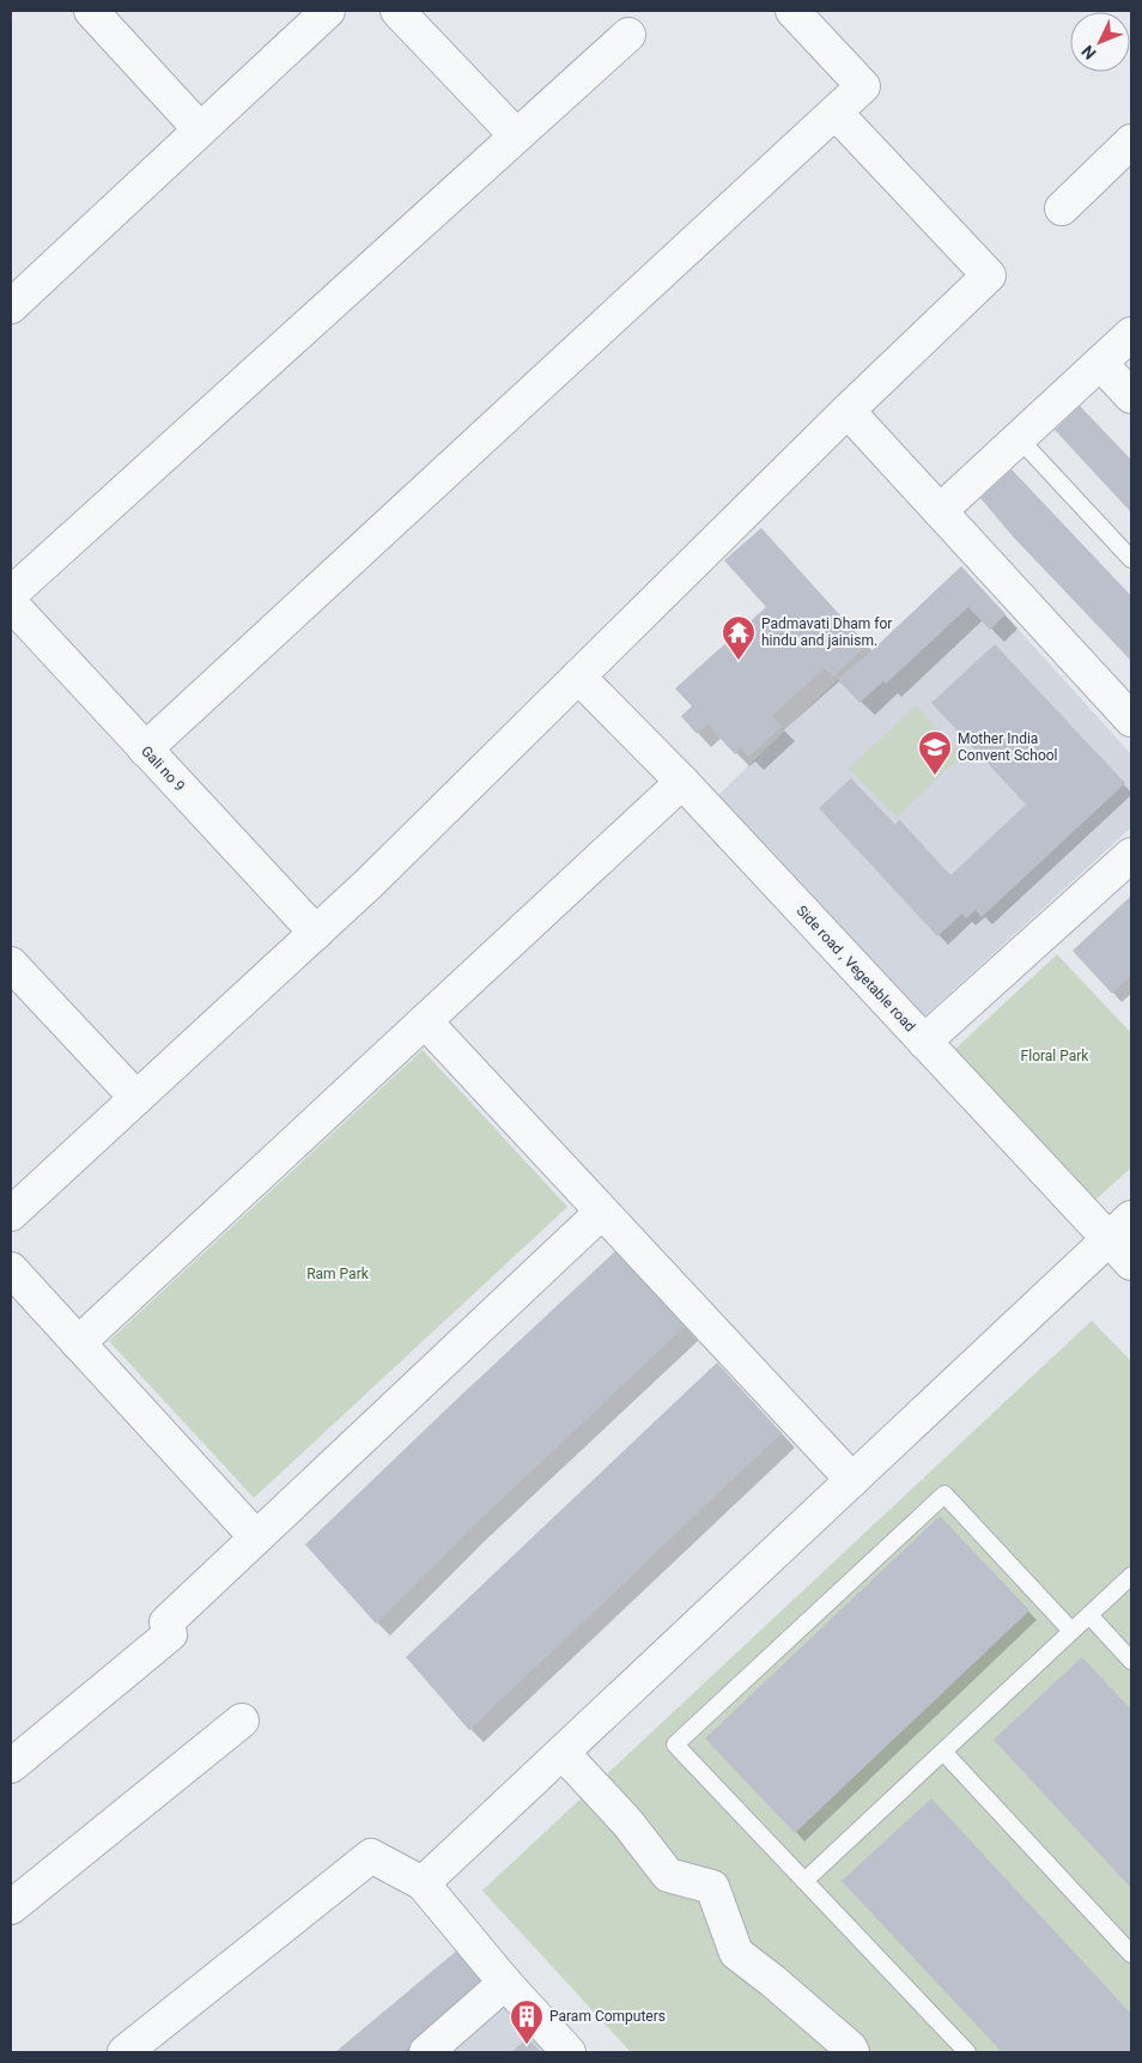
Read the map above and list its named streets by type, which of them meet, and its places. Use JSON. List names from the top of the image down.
{
  "streets": {
    "street": ["Gali no 9", "Side road , Vegetable road"]
  },
  "parks": ["Floral Park", "Ram Park"],
  "places": {
    "temple": ["Padmavati Dham for hindu and jainism."],
    "school or university": ["Mother India Convent School"],
    "building": ["Param Computers"]
  },
  "north": "bottom left"
}
